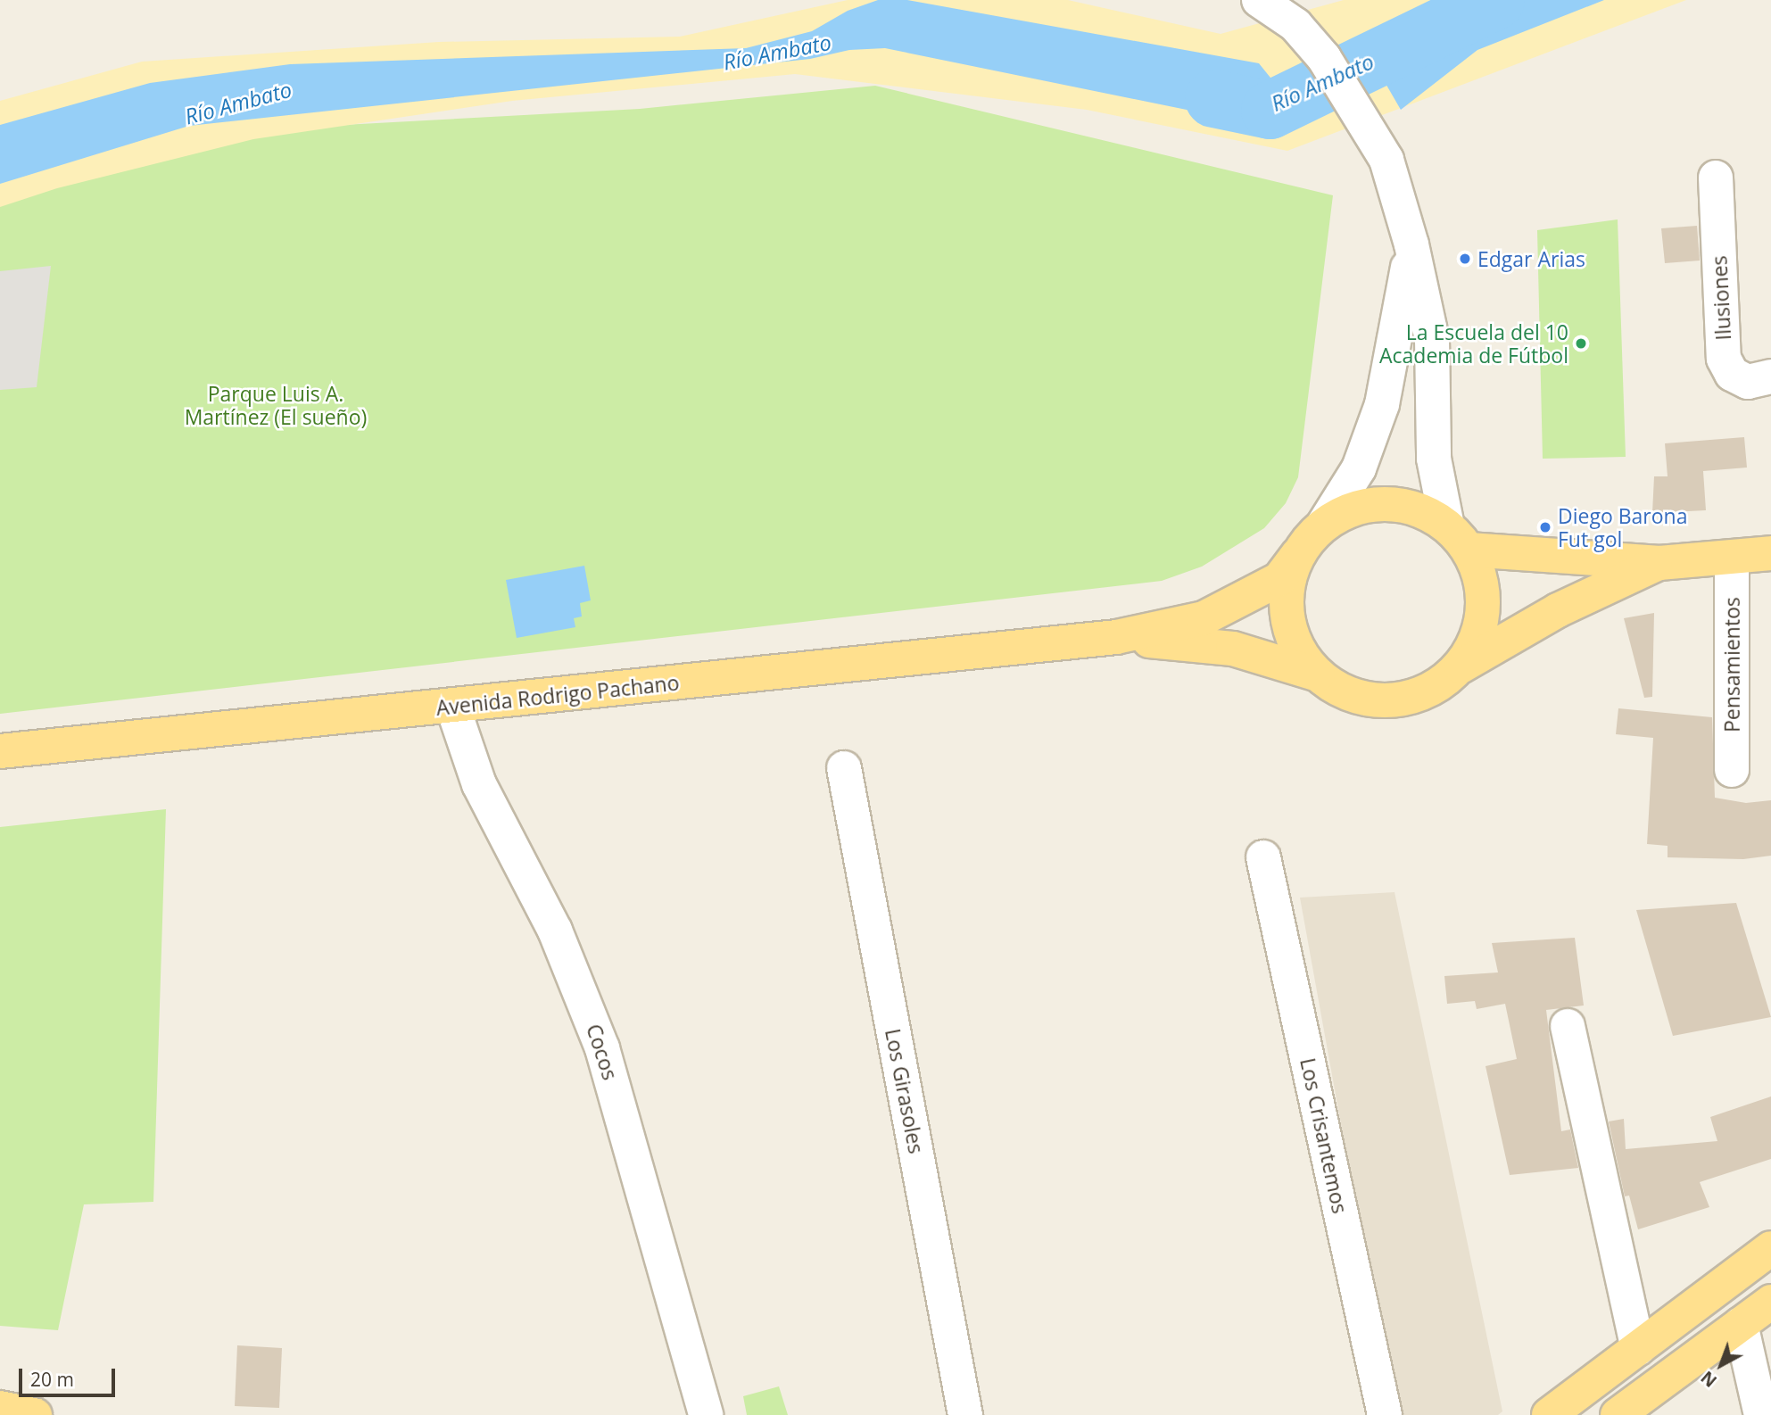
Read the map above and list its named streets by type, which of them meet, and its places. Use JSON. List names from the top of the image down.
{
  "streets": {
    "main road": ["Avenida Rodrigo Pachano"],
    "street": [
      "Ilusiones",
      "Pensamientos",
      "Cocos",
      "Los Girasoles",
      "Los Crisantemos"
    ]
  },
  "crossings": [
    ["Avenida Rodrigo Pachano", "Cocos"]
  ],
  "water": ["Río Ambato"],
  "parks": ["Parque Luis A. Martínez (El sueño)"],
  "places": ["Edgar Arias", "La Escuela del 10 Academia de Fútbol", "Diego Barona Fut gol"],
  "scale_bar": "20 m",
  "north": "bottom left"
}
